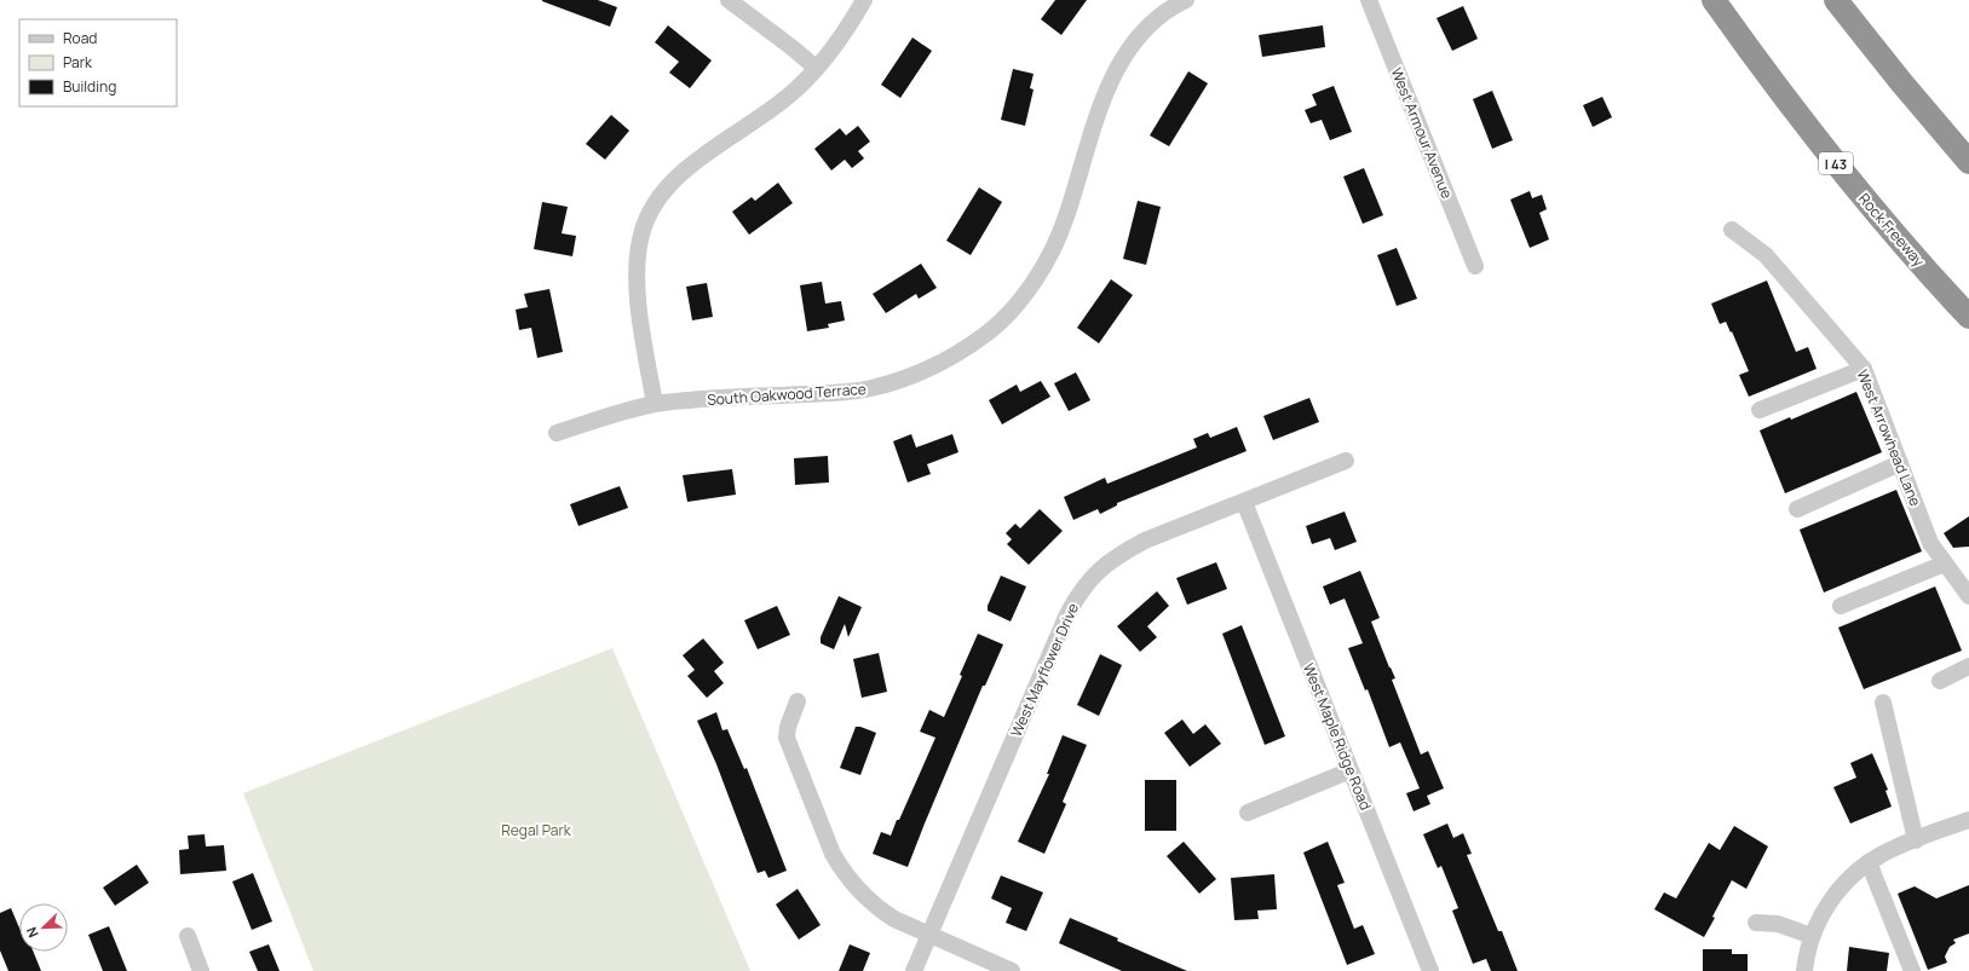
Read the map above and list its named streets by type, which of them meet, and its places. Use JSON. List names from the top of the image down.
{
  "streets": {
    "highway": ["I 43", "Rock Freeway"],
    "street": [
      "West Armour Avenue",
      "South Oakwood Terrace",
      "West Arrowhead Lane",
      "West Mayflower Drive",
      "West Maple Ridge Road"
    ]
  },
  "crossings": [
    ["West Mayflower Drive", "West Maple Ridge Road"]
  ],
  "parks": ["Regal Park"],
  "legend": ["Road", "Park", "Building"],
  "north": "bottom left"
}
